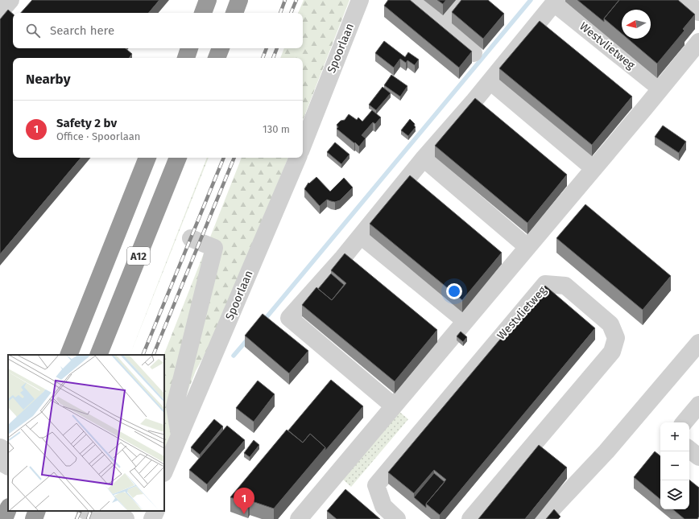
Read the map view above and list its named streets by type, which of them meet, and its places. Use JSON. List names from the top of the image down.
{
  "streets": {
    "highway": ["A12"],
    "street": ["Westvlietweg", "Spoorlaan"]
  },
  "north": "left",
  "page": {
    "search": "Search here",
    "heading": "Nearby",
    "list": [
      {
        "mark": "1",
        "name": "Safety 2 bv",
        "note": "Office · Spoorlaan",
        "value": "130 m"
      }
    ],
    "map_buttons": ["+", "−"],
    "pins": "1"
  }
}
